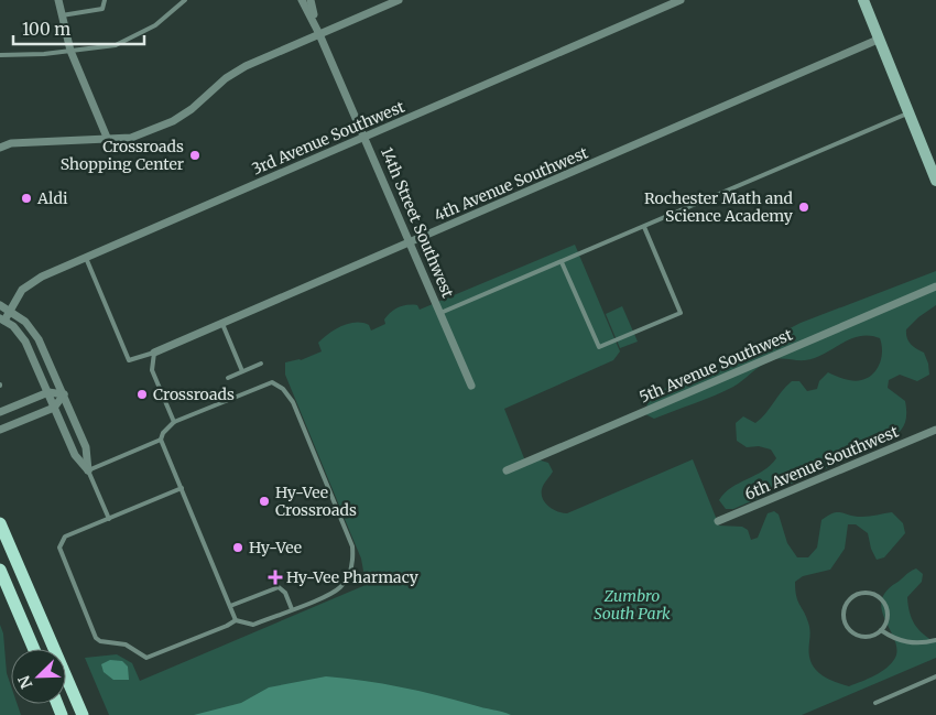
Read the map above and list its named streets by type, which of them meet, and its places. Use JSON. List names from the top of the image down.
{
  "streets": {
    "street": [
      "3rd Avenue Southwest",
      "4th Avenue Southwest",
      "14th Street Southwest",
      "5th Avenue Southwest",
      "6th Avenue Southwest"
    ]
  },
  "crossings": [
    ["3rd Avenue Southwest", "14th Street Southwest"],
    ["4th Avenue Southwest", "14th Street Southwest"]
  ],
  "parks": ["Zumbro South Park"],
  "places": {
    "other": [
      "Crossroads Shopping Center",
      "Aldi",
      "Rochester Math and Science Academy",
      "Crossroads",
      "Hy-Vee Crossroads",
      "Hy-Vee"
    ],
    "health": ["Hy-Vee Pharmacy"]
  },
  "scale_bar": "100 m",
  "north": "bottom left"
}
